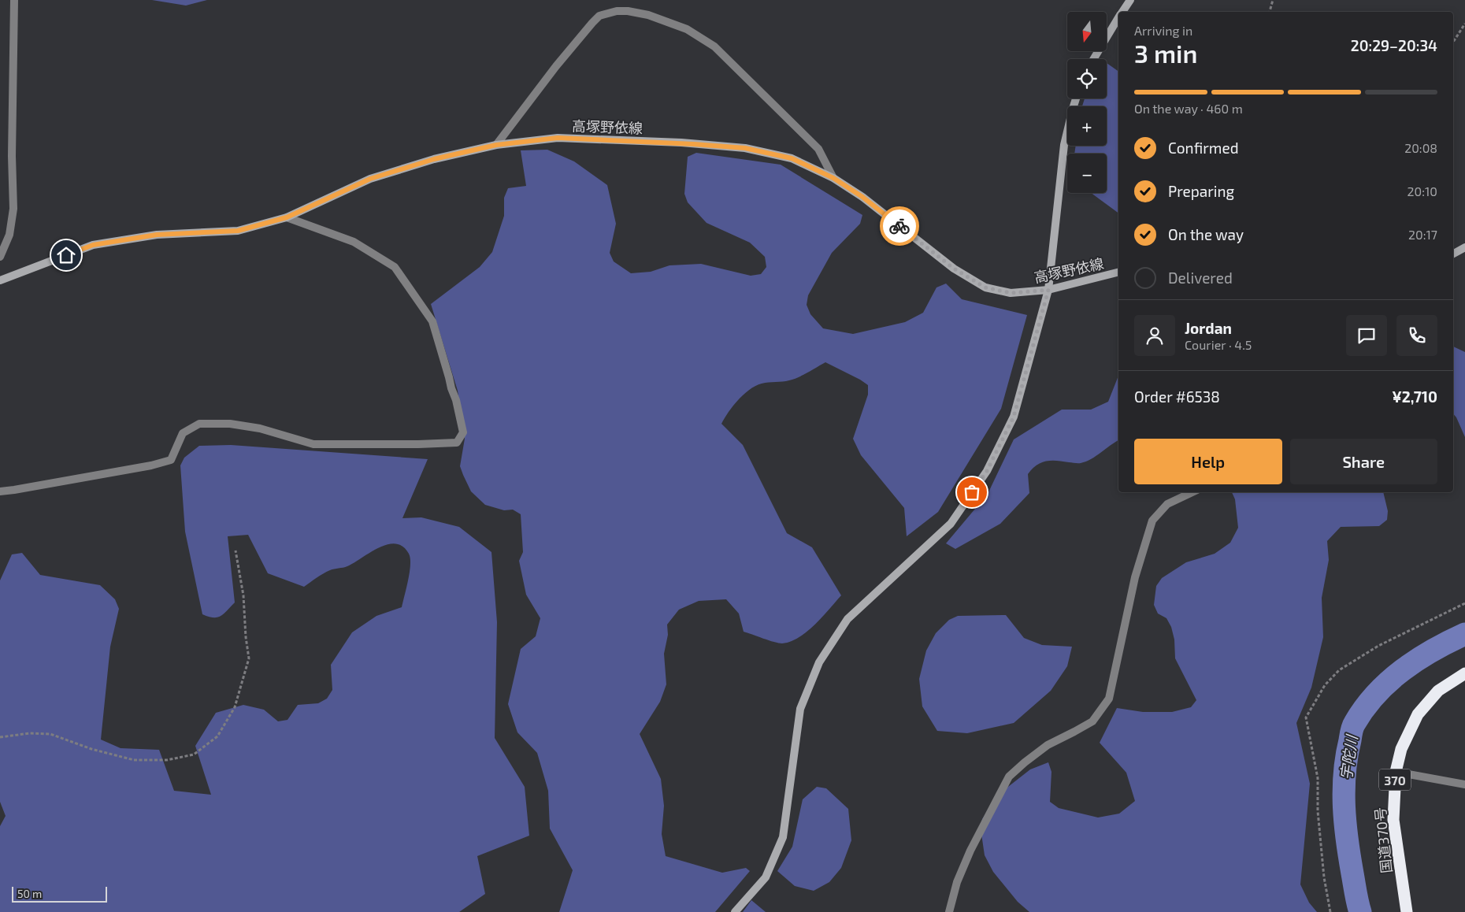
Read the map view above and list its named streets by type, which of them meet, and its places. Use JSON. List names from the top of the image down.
{
  "streets": {
    "highway": ["370", "国道370号"],
    "main road": ["高塚野依線"]
  },
  "water": ["宇陀川"],
  "scale_bar": "50 m",
  "north": "bottom",
  "page": {
    "map_buttons": ["+", "−"],
    "heading": ["3 min", "Arriving in", "20:29–20:34"],
    "panel": [
      "Jordan",
      "Courier · 4.5",
      "Order #6538",
      "¥2,710"
    ],
    "bar": "On the way · 460 m",
    "list": [
      ["Confirmed", "20:08"],
      ["Preparing", "20:10"],
      ["On the way", "20:17"],
      "Delivered"
    ],
    "buttons": ["Help", "Share"],
    "scale": "50 m"
  }
}
